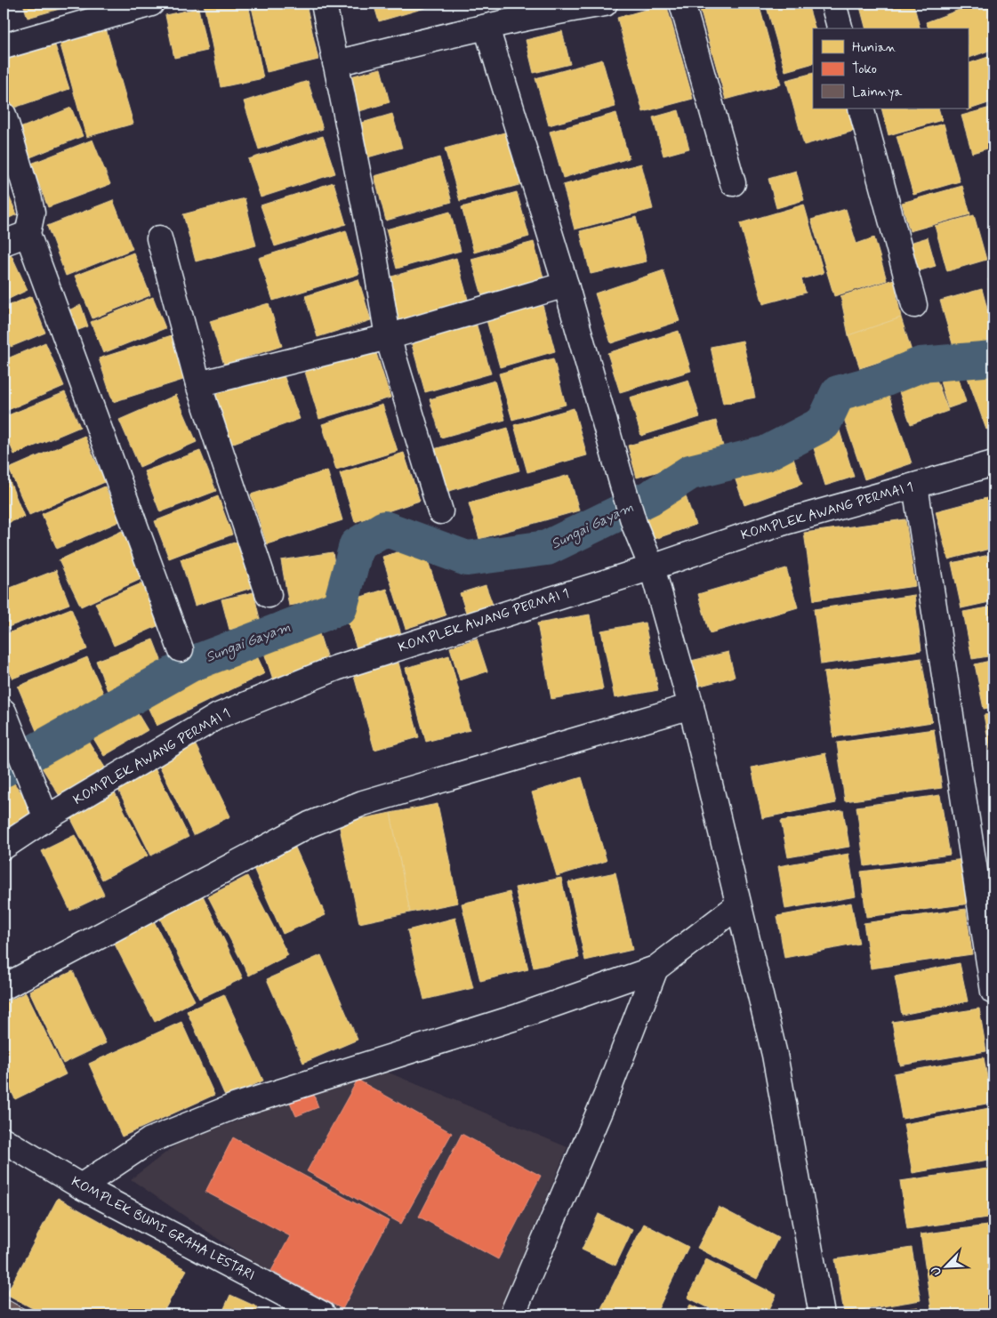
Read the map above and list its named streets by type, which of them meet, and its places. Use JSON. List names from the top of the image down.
{
  "streets": {
    "street": ["KOMPLEK AWANG PERMAI 1", "KOMPLEK BUMI GRAHA LESTARI"]
  },
  "water": ["Sungai Gayam"],
  "legend": ["Hunian", "Toko", "Lainnya"],
  "north": "bottom left"
}
